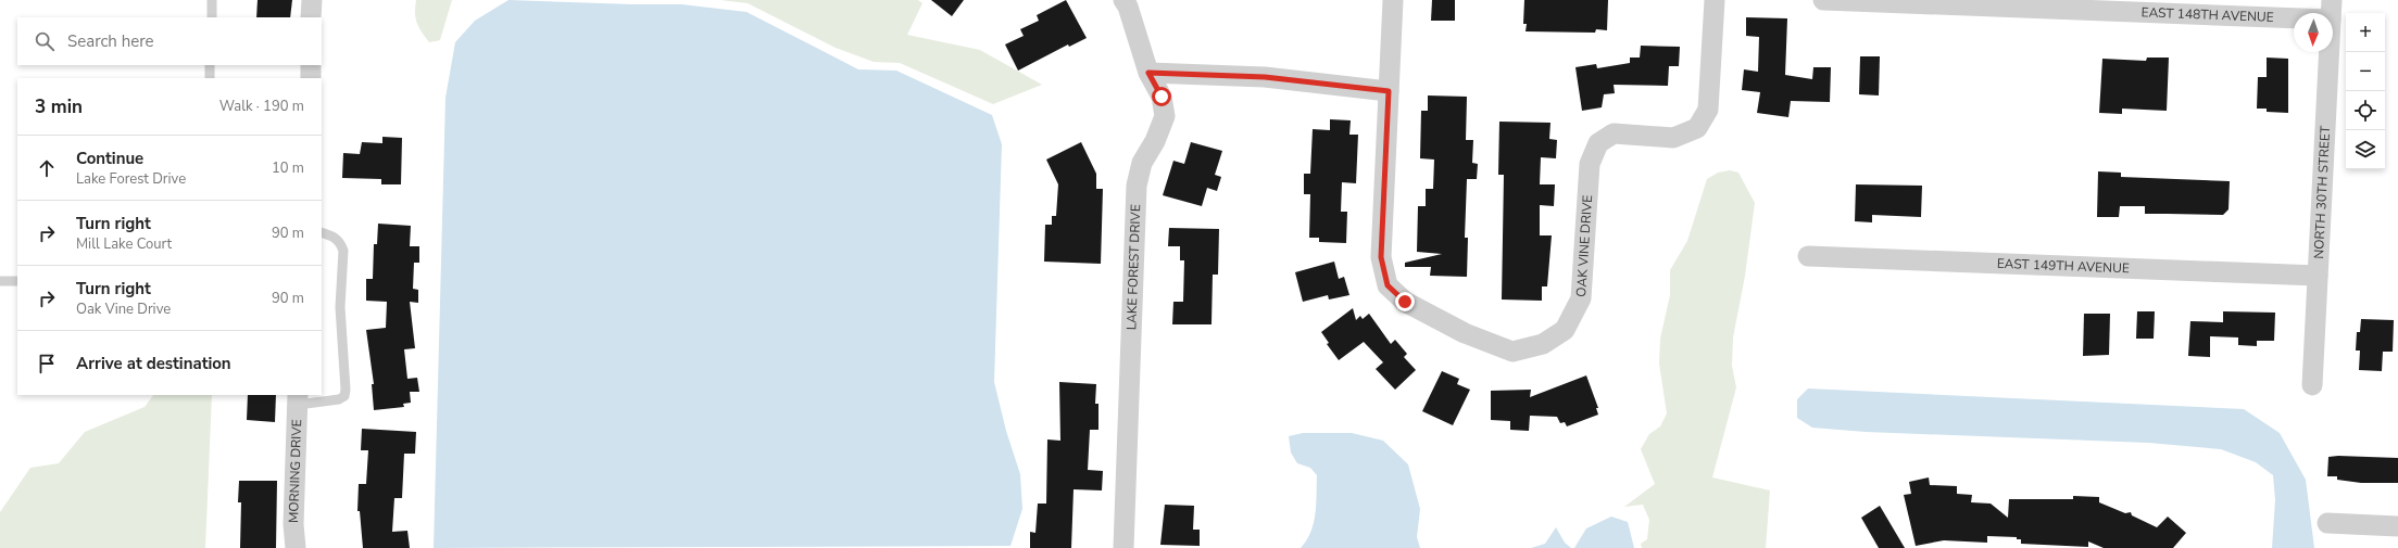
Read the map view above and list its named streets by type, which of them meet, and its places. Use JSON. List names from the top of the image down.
{
  "streets": {
    "street": [
      "EAST 148TH AVENUE",
      "NORTH 30TH STREET",
      "OAK VINE DRIVE",
      "EAST 149TH AVENUE",
      "LAKE FOREST DRIVE",
      "MORNING DRIVE"
    ]
  },
  "crossings": [
    ["EAST 148TH AVENUE", "NORTH 30TH STREET"],
    ["NORTH 30TH STREET", "EAST 149TH AVENUE"]
  ],
  "north": "bottom",
  "page": {
    "map_buttons": ["+", "−"],
    "search": "Search here",
    "heading": ["3 min", "Walk · 190 m"],
    "list": [
      ["Continue", "Lake Forest Drive", "10 m"],
      ["Turn right", "Mill Lake Court", "90 m"],
      ["Turn right", "Oak Vine Drive", "90 m"],
      "Arrive at destination"
    ]
  }
}
